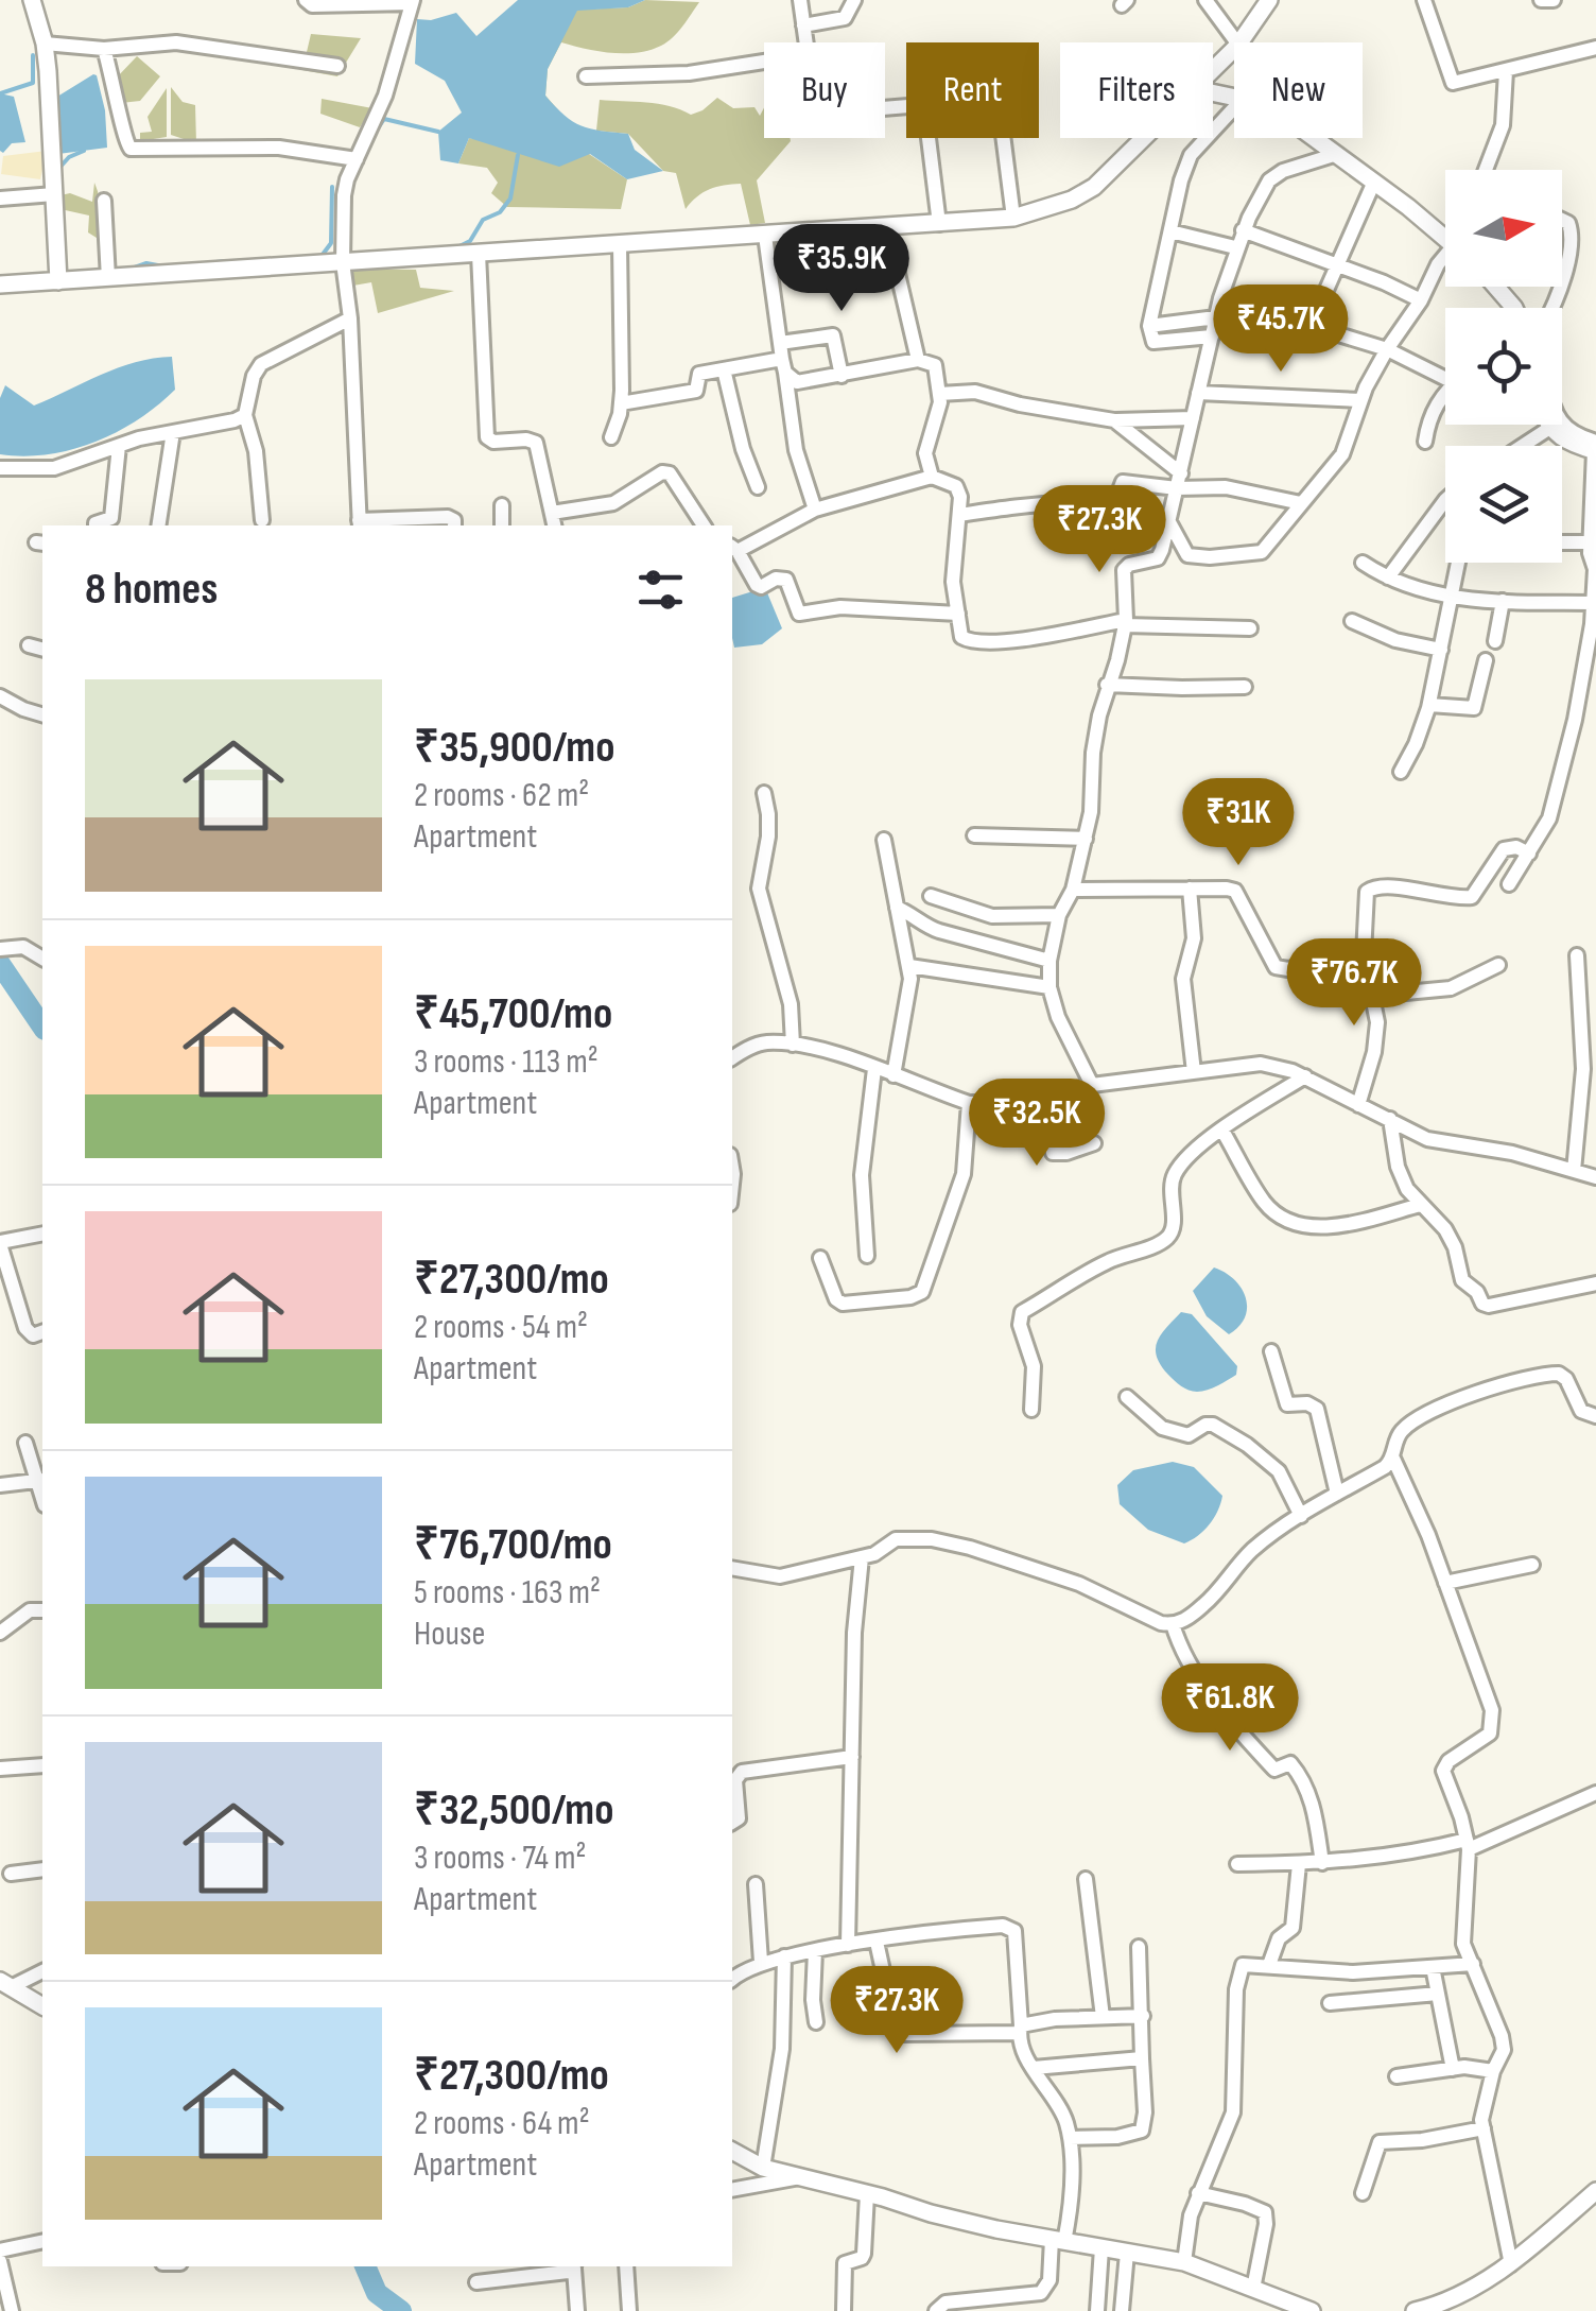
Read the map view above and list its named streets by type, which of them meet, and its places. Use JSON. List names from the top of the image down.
{
  "north": "right",
  "page": {
    "chip": [
      "Buy",
      "Rent",
      "Filters",
      "New"
    ],
    "price": [
      "₹35.9K",
      "₹45.7K",
      "₹27.3K",
      "₹31K",
      "₹76.7K",
      "₹32.5K",
      "₹61.8K",
      "₹27.3K"
    ],
    "heading": "8 homes",
    "list": [
      {
        "name": "₹35,900/mo",
        "note": "2 rooms · 62 m² · Apartment"
      },
      {
        "name": "₹45,700/mo",
        "note": "3 rooms · 113 m² · Apartment"
      },
      {
        "name": "₹27,300/mo",
        "note": "2 rooms · 54 m² · Apartment"
      },
      {
        "name": "₹76,700/mo",
        "note": "5 rooms · 163 m² · House"
      },
      {
        "name": "₹32,500/mo",
        "note": "3 rooms · 74 m² · Apartment"
      },
      {
        "name": "₹27,300/mo",
        "note": "2 rooms · 64 m² · Apartment"
      }
    ]
  }
}
